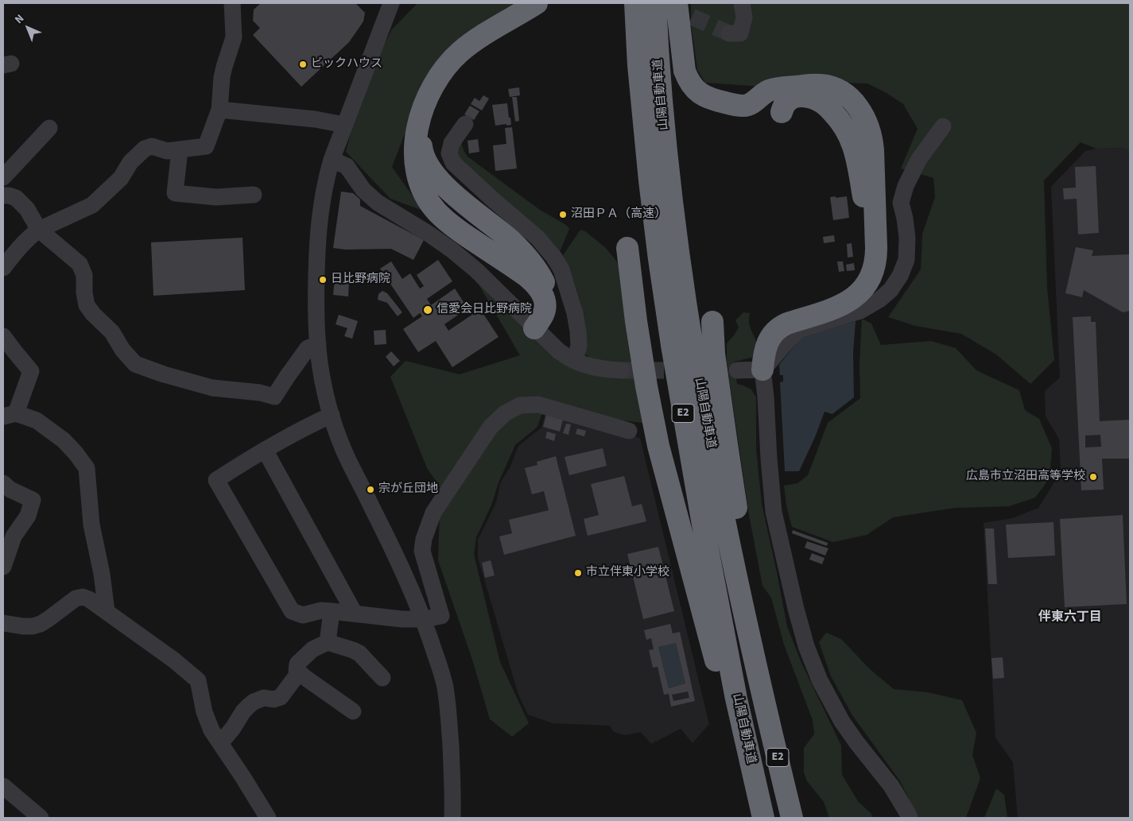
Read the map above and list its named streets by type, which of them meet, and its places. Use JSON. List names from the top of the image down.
{
  "streets": {
    "highway": ["山陽自動車道", "E2"]
  },
  "districts": ["伴東六丁目"],
  "places": [
    "ビックハウス",
    "沼田ＰＡ（高速）",
    "日比野病院",
    "信愛会日比野病院",
    "広島市立沼田高等学校",
    "宗が丘団地",
    "市立伴東小学校"
  ],
  "north": "top left"
}
